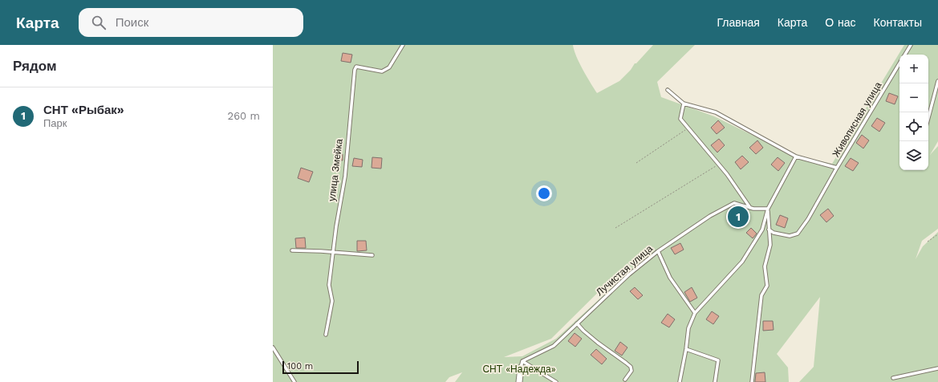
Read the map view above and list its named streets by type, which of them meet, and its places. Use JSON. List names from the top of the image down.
{
  "streets": {
    "lane": ["Живописная улица", "улица Змейка", "Лучистая улица"]
  },
  "parks": ["СНТ «Надежда»"],
  "scale_bar": "100 m",
  "page": {
    "header": "Карта",
    "search": "Поиск",
    "nav": [
      "Главная",
      "Карта",
      "О нас",
      "Контакты"
    ],
    "heading": "Рядом",
    "map_buttons": ["+", "−"],
    "list": [
      {
        "mark": "1",
        "name": "СНТ «Рыбак»",
        "note": "Парк",
        "value": "260 m"
      }
    ],
    "pins": "1",
    "scale": "100 m"
  }
}
